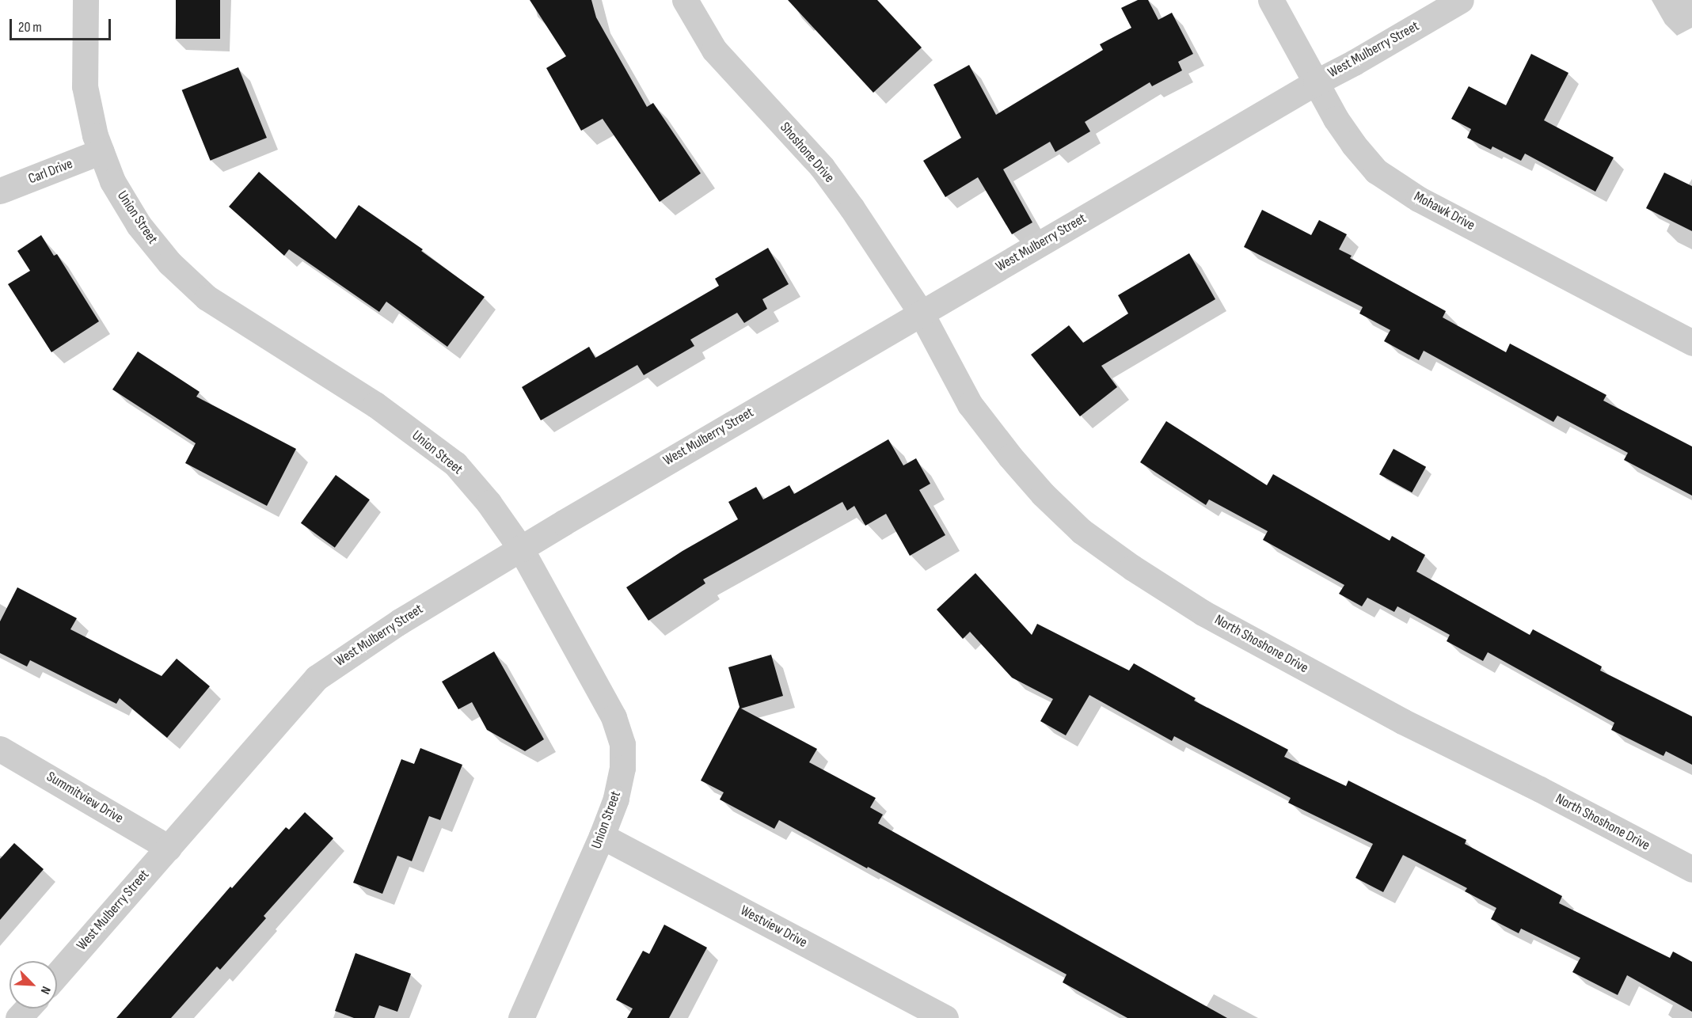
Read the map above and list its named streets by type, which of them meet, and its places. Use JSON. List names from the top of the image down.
{
  "streets": {
    "street": [
      "West Mulberry Street",
      "Shoshone Drive",
      "Carl Drive",
      "Mohawk Drive",
      "Union Street",
      "North Shoshone Drive",
      "Summitview Drive",
      "Westview Drive"
    ]
  },
  "crossings": [
    ["West Mulberry Street", "Shoshone Drive"],
    ["West Mulberry Street", "Mohawk Drive"],
    ["West Mulberry Street", "Union Street"],
    ["West Mulberry Street", "North Shoshone Drive"],
    ["West Mulberry Street", "Summitview Drive"],
    ["Shoshone Drive", "North Shoshone Drive"],
    ["Carl Drive", "Union Street"],
    ["Union Street", "Westview Drive"]
  ],
  "scale_bar": "20 m",
  "north": "bottom right"
}
